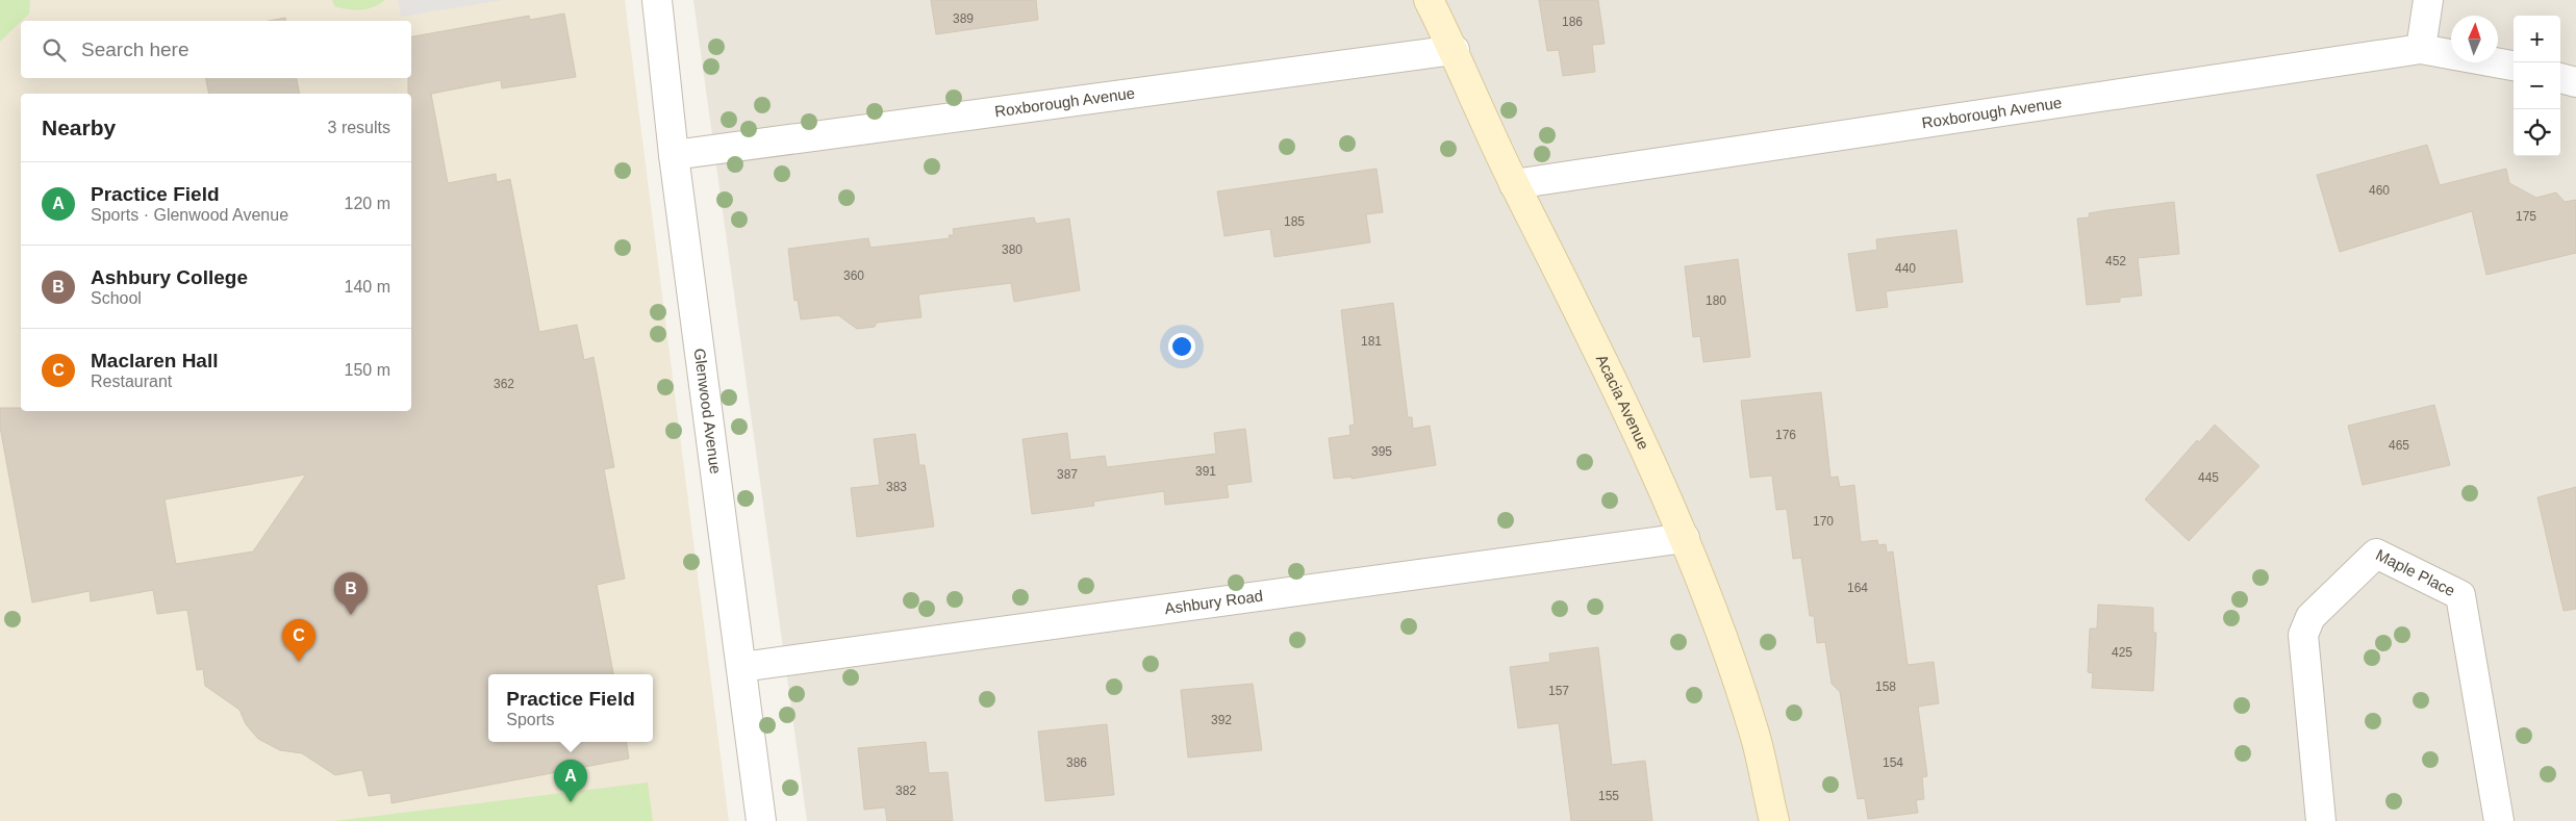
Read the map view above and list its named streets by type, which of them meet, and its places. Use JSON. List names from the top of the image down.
{
  "streets": {
    "street": [
      "Roxborough Avenue",
      "Acacia Avenue",
      "Glenwood Avenue",
      "Maple Place",
      "Ashbury Road"
    ]
  },
  "crossings": [
    ["Roxborough Avenue", "Acacia Avenue"],
    ["Roxborough Avenue", "Glenwood Avenue"],
    ["Acacia Avenue", "Ashbury Road"],
    ["Glenwood Avenue", "Ashbury Road"]
  ],
  "house_numbers": [
    "389",
    "186",
    "460",
    "175",
    "185",
    "380",
    "452",
    "440",
    "360",
    "180",
    "181",
    "362",
    "176",
    "465",
    "395",
    "391",
    "387",
    "445",
    "383",
    "170",
    "164",
    "425",
    "158",
    "157",
    "392",
    "386",
    "154",
    "382",
    "155"
  ],
  "north": "top",
  "page": {
    "map_buttons": ["+", "−"],
    "search": "Search here",
    "heading": ["Nearby", "3 results"],
    "list": [
      {
        "mark": "A",
        "name": "Practice Field",
        "note": "Sports · Glenwood Avenue",
        "value": "120 m"
      },
      {
        "mark": "B",
        "name": "Ashbury College",
        "note": "School",
        "value": "140 m"
      },
      {
        "mark": "C",
        "name": "Maclaren Hall",
        "note": "Restaurant",
        "value": "150 m"
      }
    ],
    "pins": ["B", "C", "A"],
    "popup": ["Practice Field", "Sports"]
  }
}
